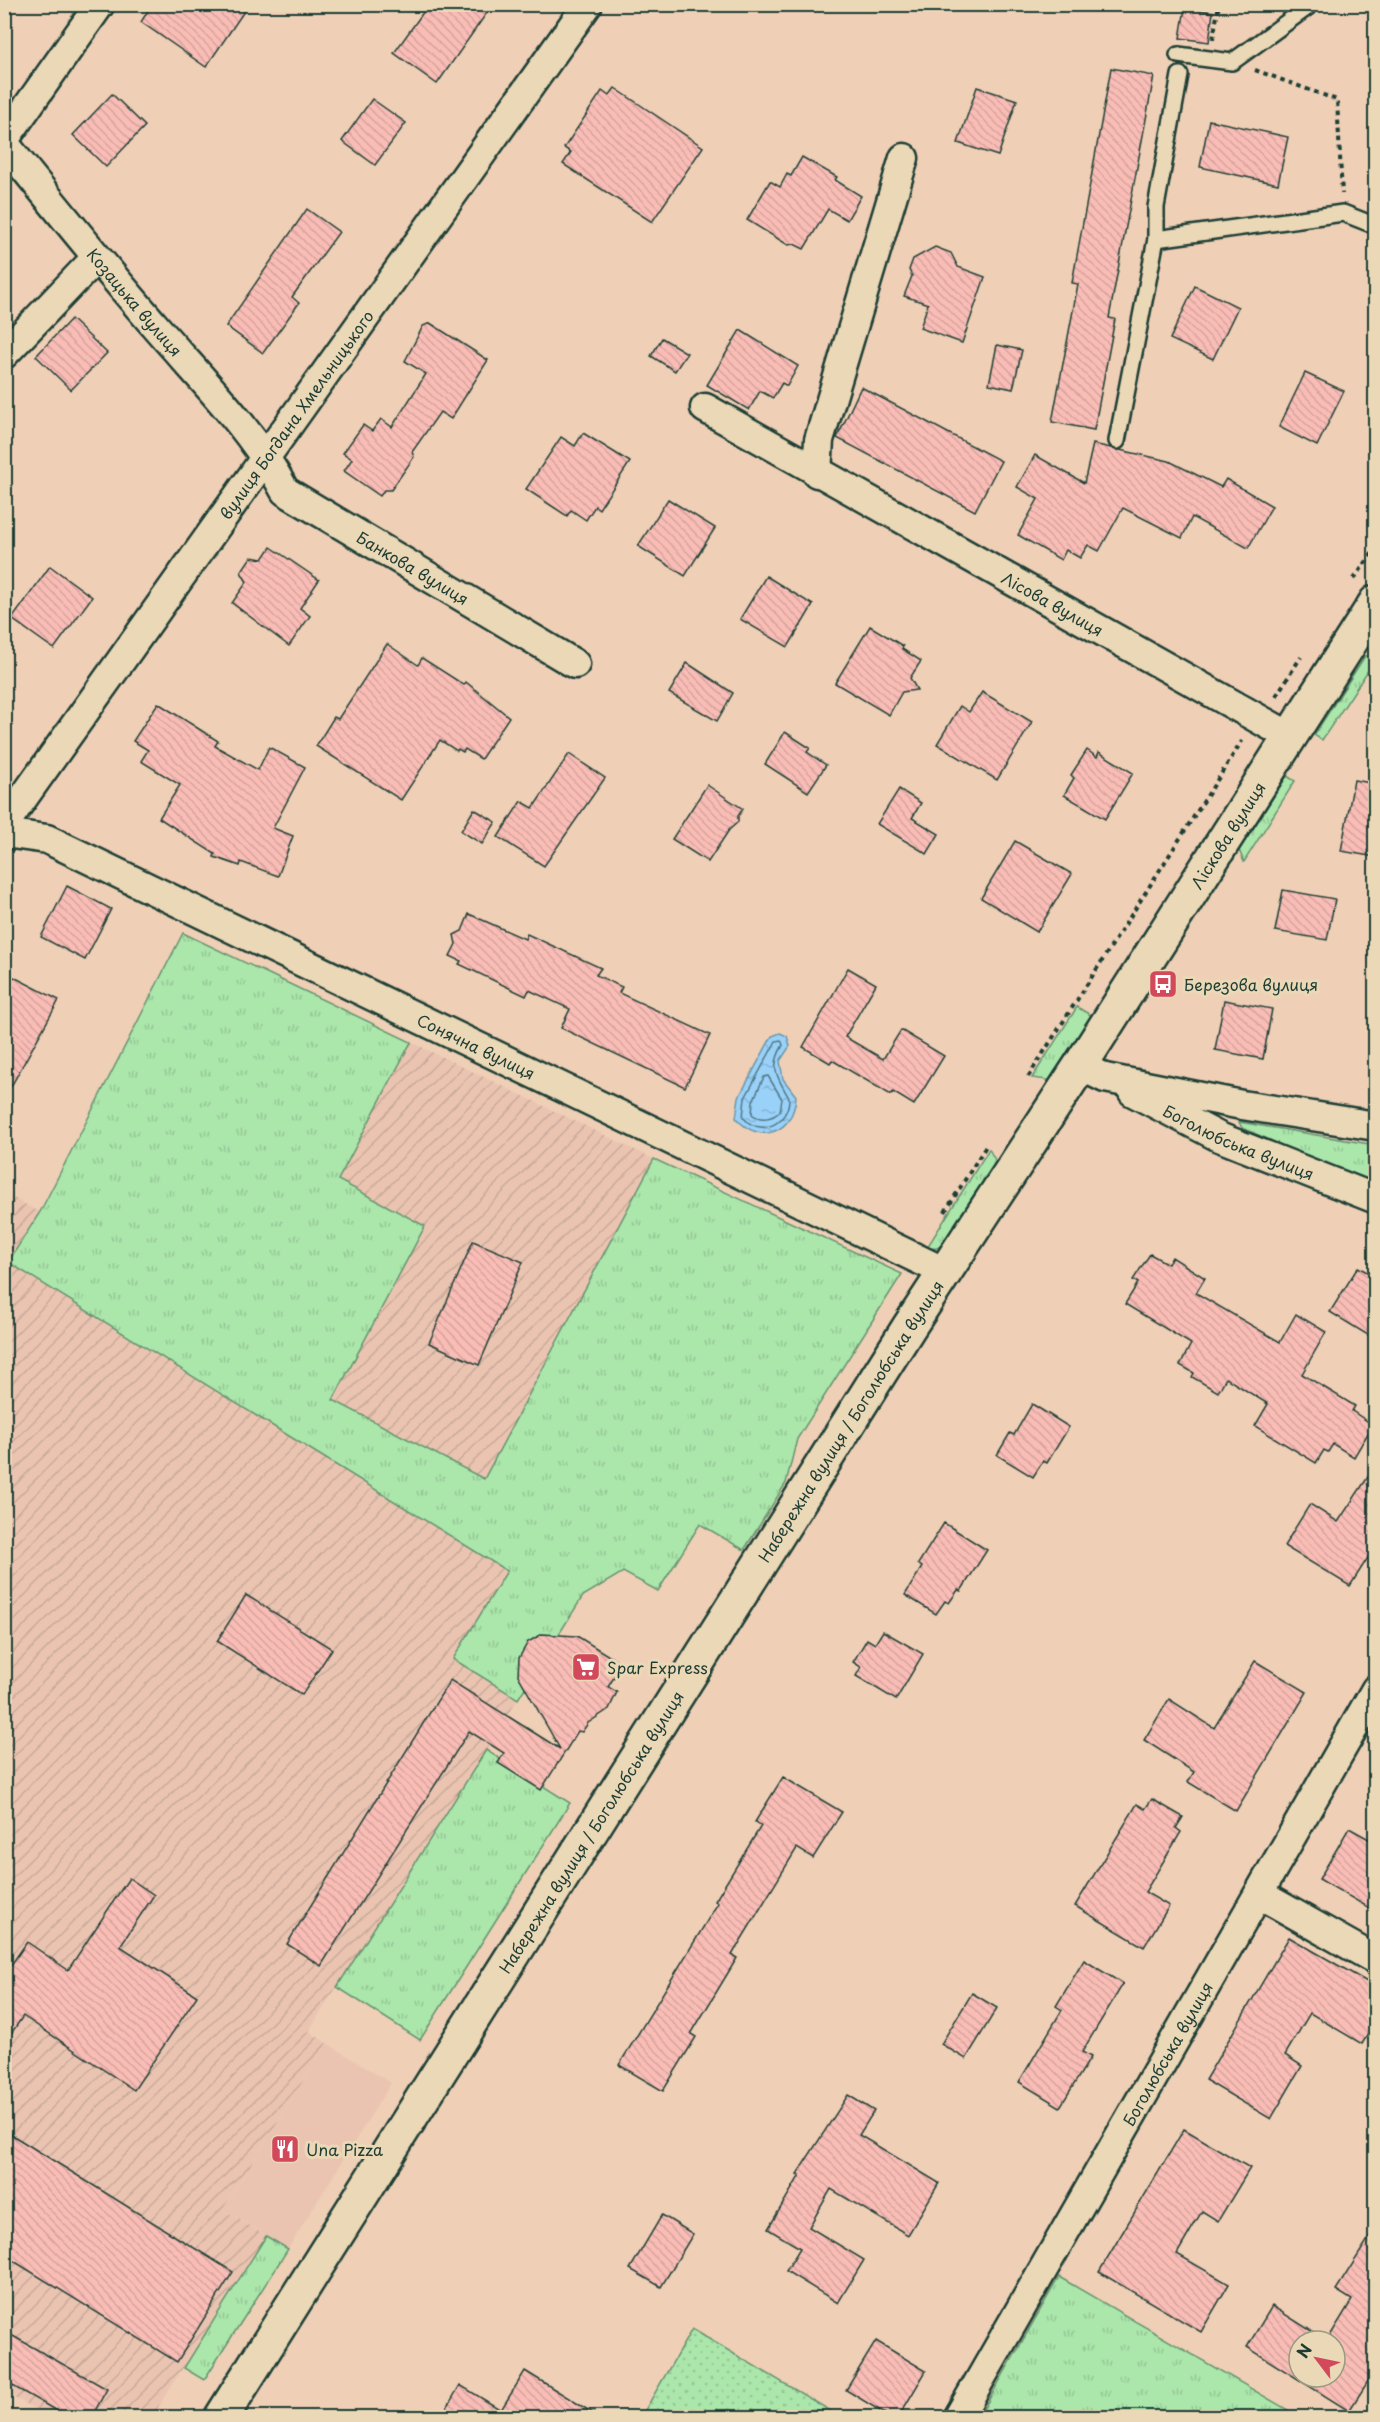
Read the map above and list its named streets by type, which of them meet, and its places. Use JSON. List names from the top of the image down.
{
  "streets": {
    "street": [
      "Козацька вулиця",
      "вулиця Богдана Хмельницького",
      "Банкова вулиця",
      "Лісова вулиця",
      "Ліскова вулиця",
      "Сонячна вулиця",
      "Боголюбська вулиця",
      "Набережна вулиця / Боголюбська вулиця"
    ]
  },
  "crossings": [
    ["Козацька вулиця", "вулиця Богдана Хмельницького"],
    ["Козацька вулиця", "Банкова вулиця"],
    ["вулиця Богдана Хмельницького", "Банкова вулиця"],
    ["Лісова вулиця", "Ліскова вулиця"],
    ["Ліскова вулиця", "Боголюбська вулиця"],
    ["Ліскова вулиця", "Набережна вулиця / Боголюбська вулиця"],
    ["Сонячна вулиця", "Набережна вулиця / Боголюбська вулиця"],
    ["Боголюбська вулиця", "Набережна вулиця / Боголюбська вулиця"]
  ],
  "places": {
    "bus stop": ["Березова вулиця"],
    "supermarket": ["Spar Express"],
    "restaurant": ["Una Pizza"]
  },
  "north": "top left"
}
